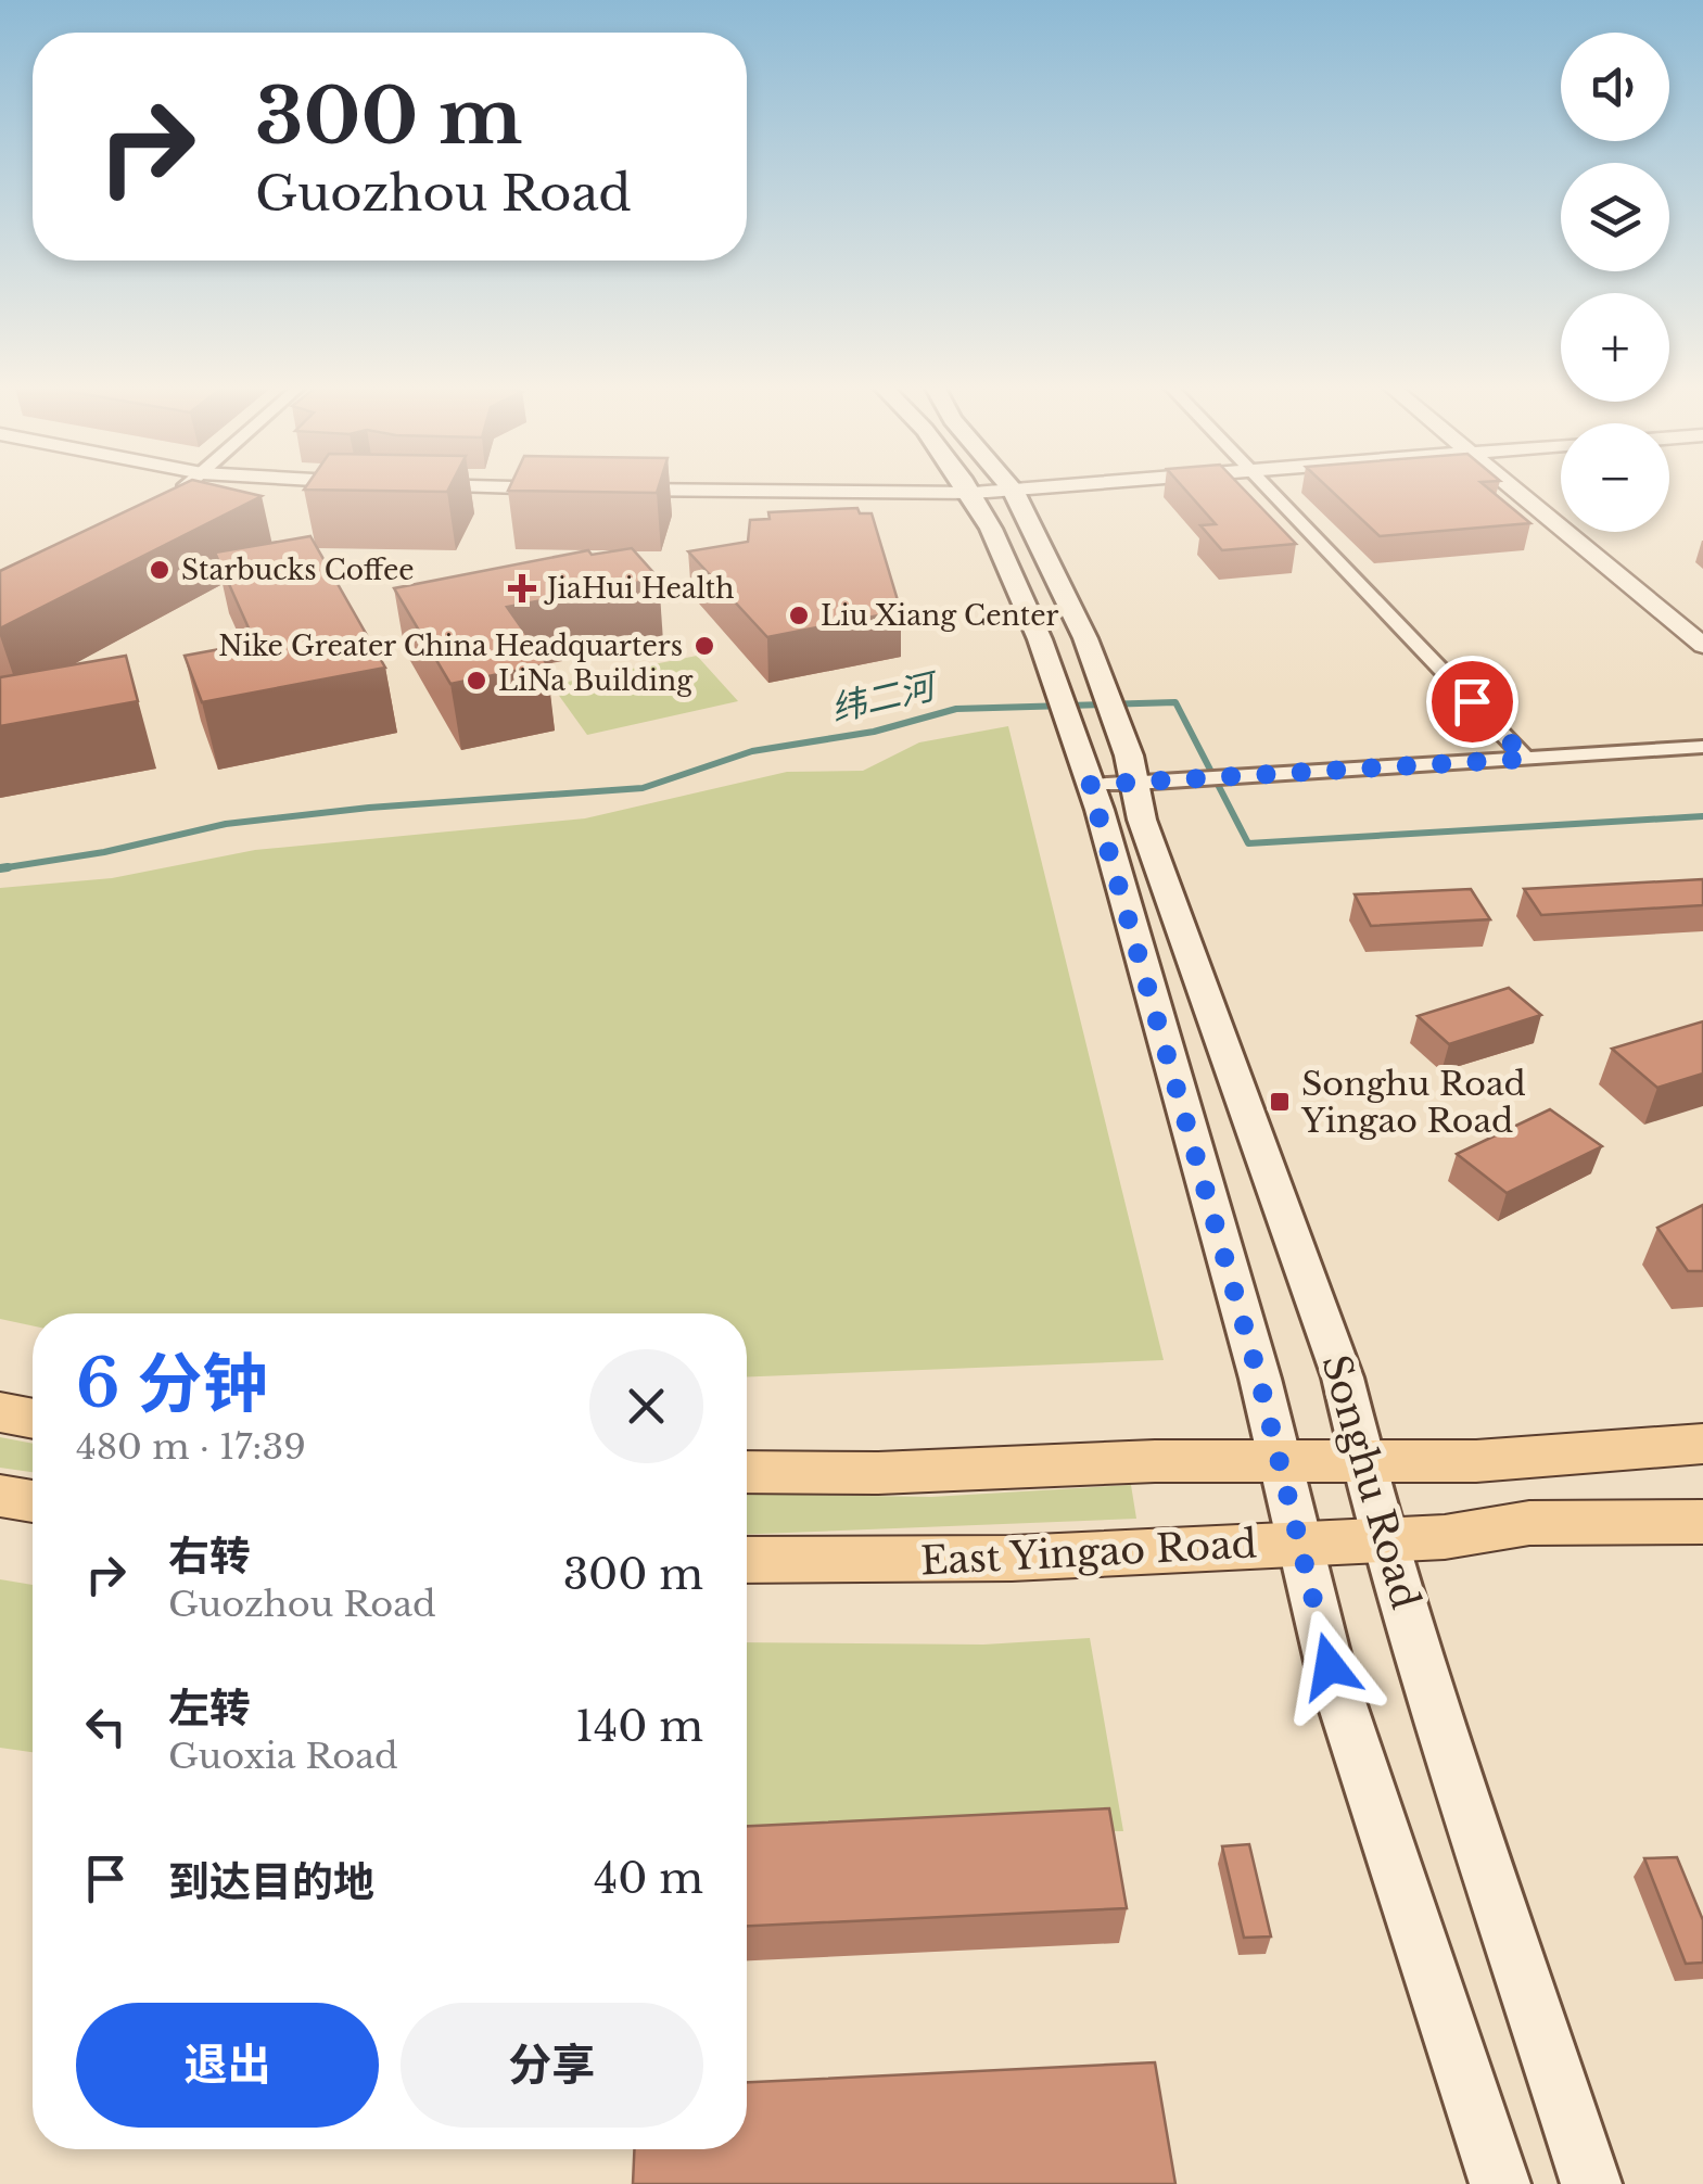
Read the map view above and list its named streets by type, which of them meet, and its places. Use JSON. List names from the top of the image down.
{
  "streets": {
    "main road": ["Songhu Road", "East Yingao Road"]
  },
  "crossings": [
    ["Songhu Road", "East Yingao Road"]
  ],
  "water": ["纬二河"],
  "places": {
    "other": [
      "Starbucks Coffee",
      "Liu Xiang Center",
      "Nike Greater China Headquarters",
      "LiNa Building"
    ],
    "health": ["JiaHui Health"],
    "transit": ["Songhu Road Yingao Road"]
  },
  "page": {
    "map_buttons": ["+", "−"],
    "turn": ["300 m", "Guozhou Road"],
    "heading": ["6 分钟", "480 m · 17:39"],
    "list": [
      {
        "name": "右转",
        "note": "Guozhou Road",
        "value": "300 m"
      },
      {
        "name": "左转",
        "note": "Guoxia Road",
        "value": "140 m"
      },
      {
        "name": "到达目的地",
        "value": "40 m"
      }
    ],
    "buttons": ["退出", "分享"]
  }
}
